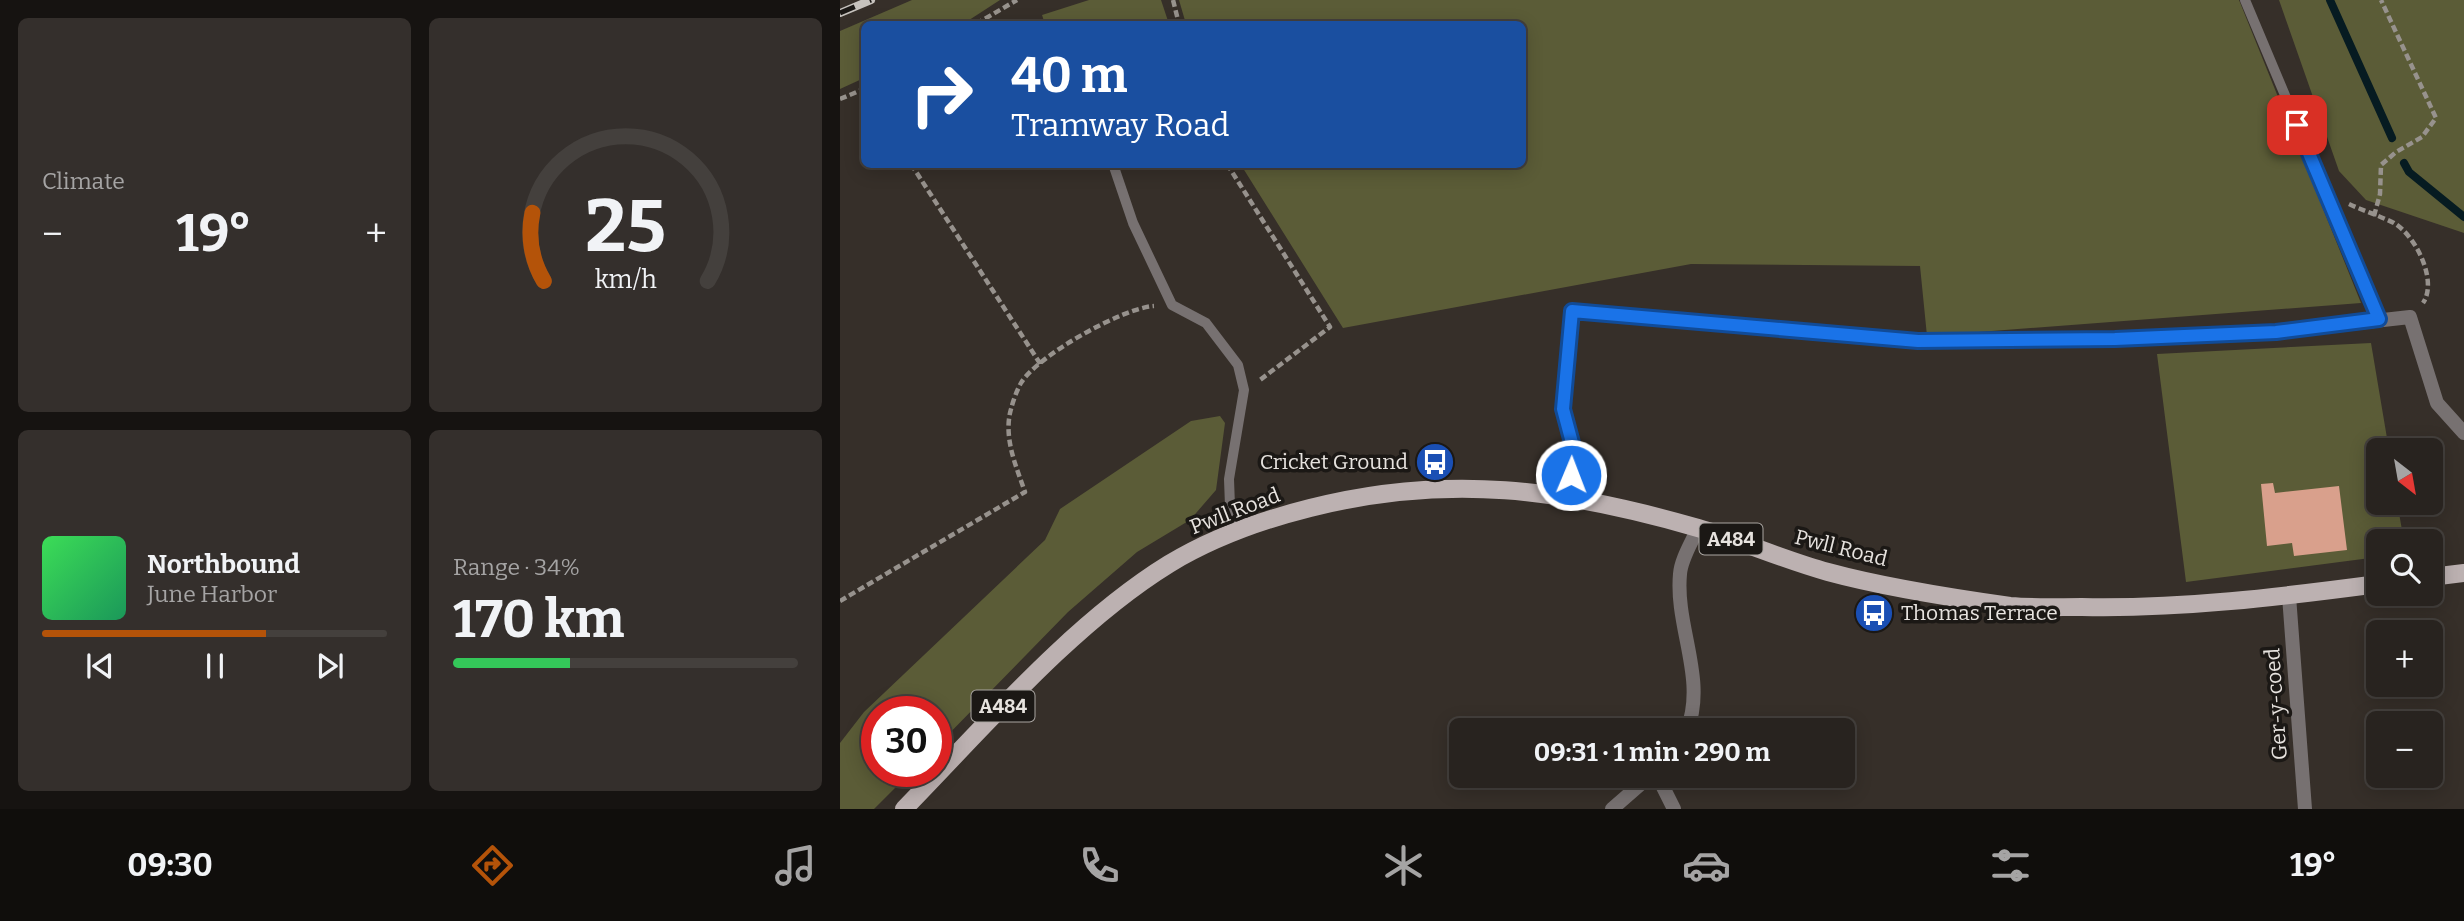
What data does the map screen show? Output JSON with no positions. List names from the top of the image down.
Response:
{
  "streets": {
    "main road": ["Pwll Road", "A484"],
    "street": ["Ger-y-coed"]
  },
  "crossings": [
    ["Pwll Road", "Ger-y-coed"]
  ],
  "places": {
    "bus stop": ["Cricket Ground", "Thomas Terrace"]
  },
  "north": "bottom right",
  "page": {
    "tile": [
      "Climate",
      ["Range · 34%", "170 km"]
    ],
    "turn": ["40 m", "Tramway Road"],
    "heat": ["−", "19°", "+"],
    "map_buttons": ["+", "−"],
    "song": ["Northbound", "June Harbor"],
    "limit": "30",
    "trip": "09:31 · 1 min · 290 m",
    "tabs": ["09:30", "19°"],
    "gauge": ["25", "km/h"]
  }
}
